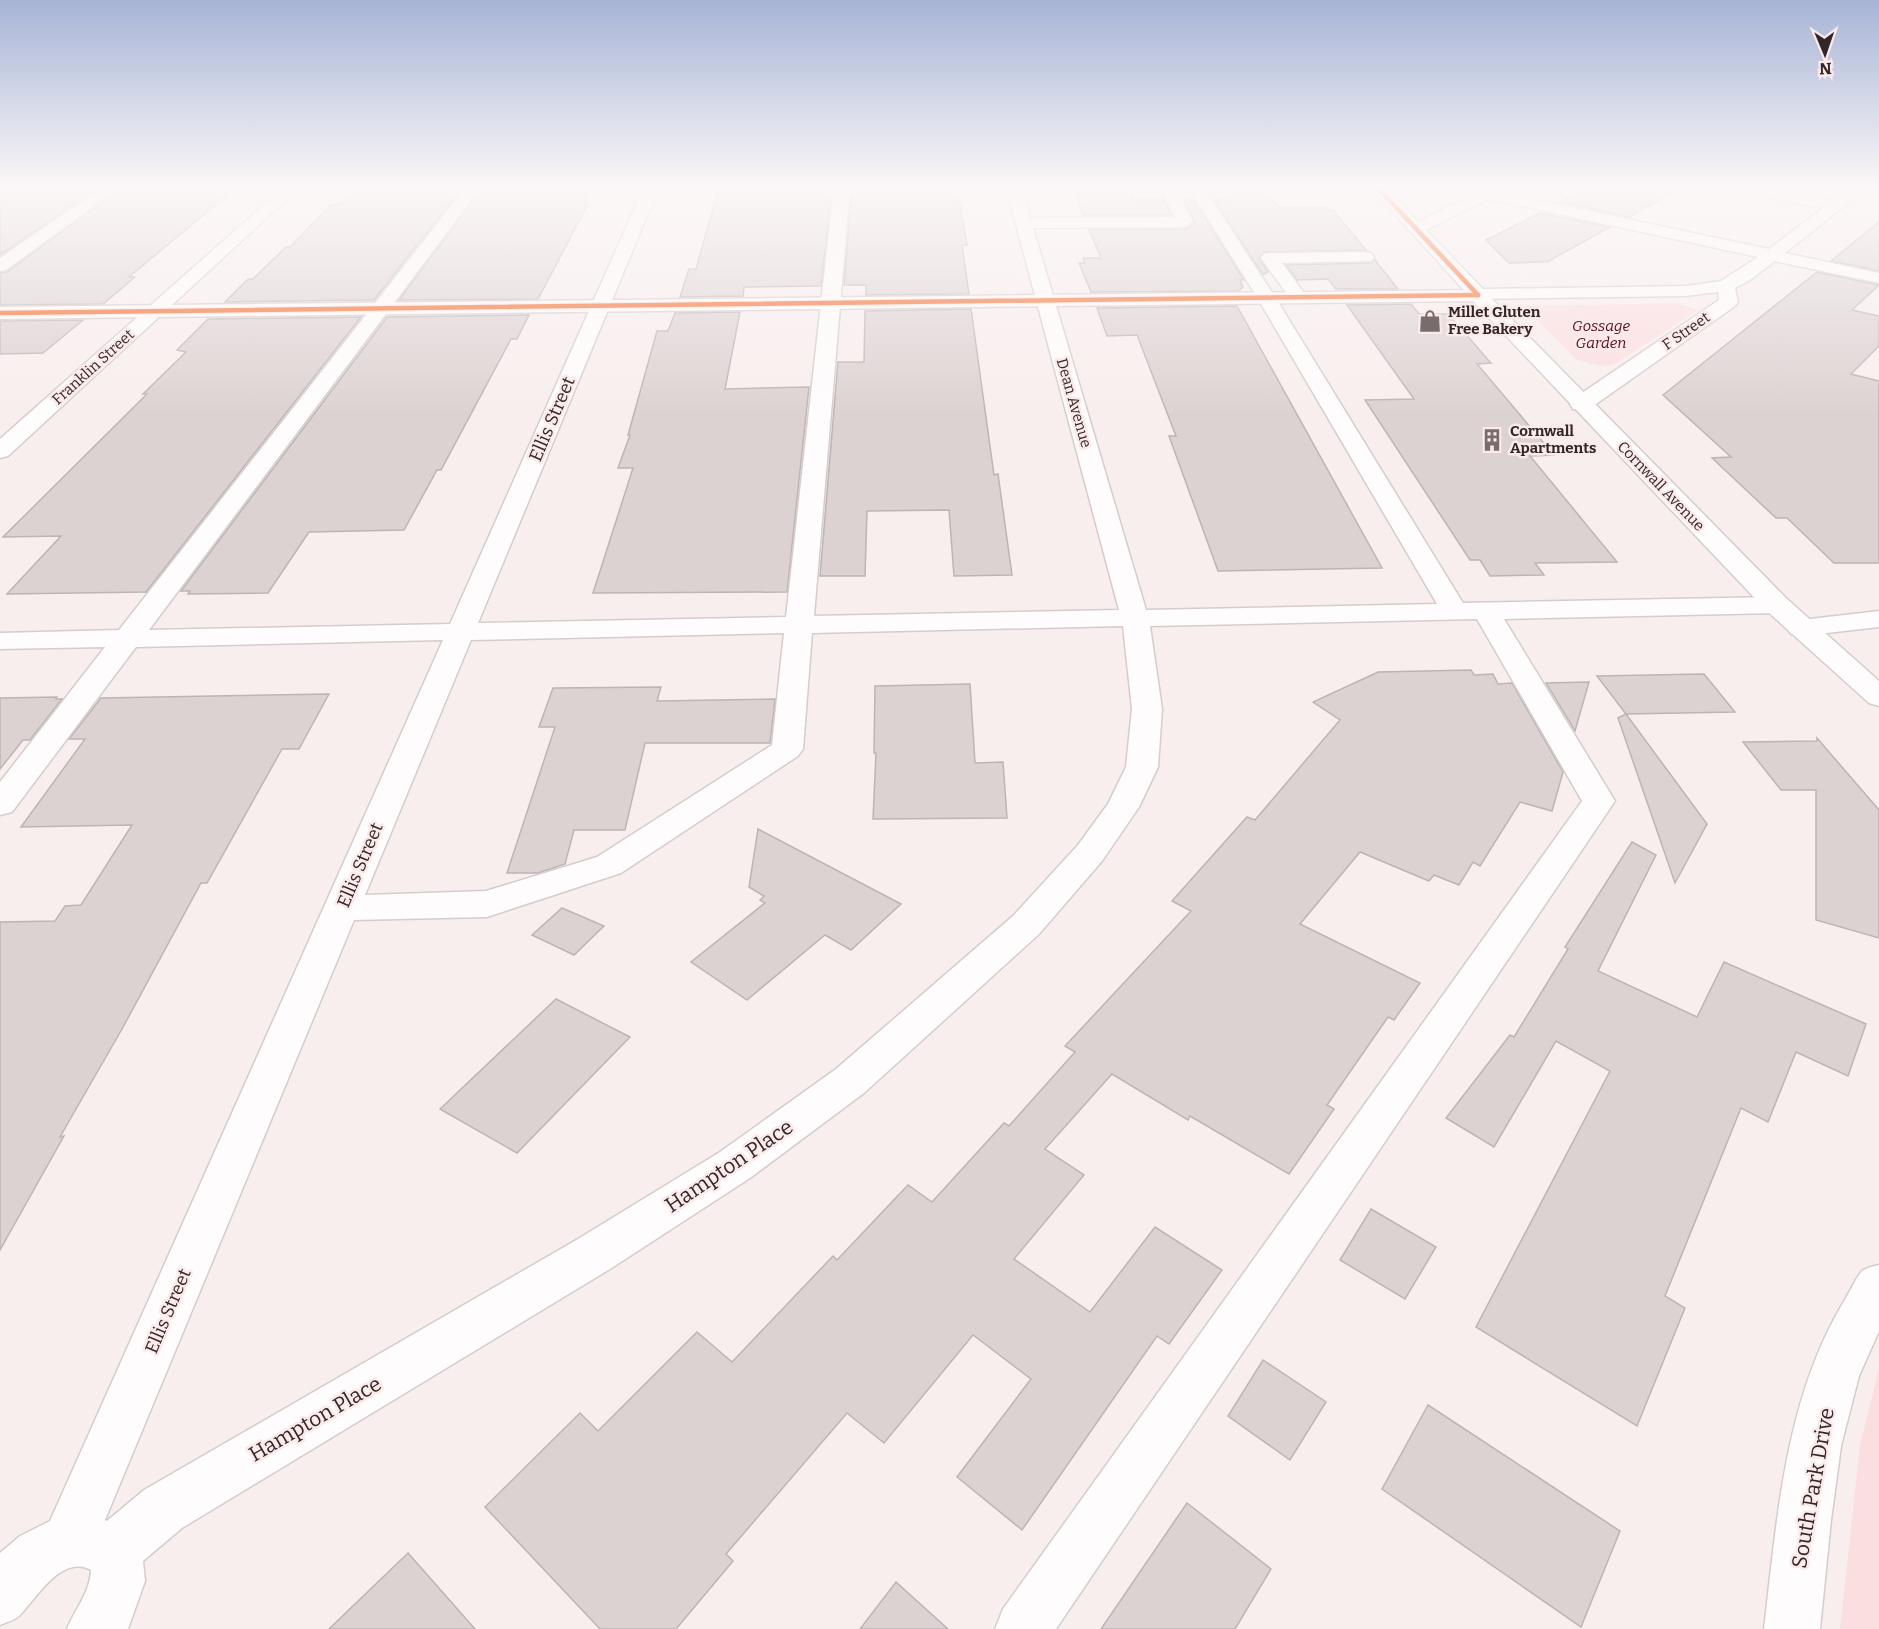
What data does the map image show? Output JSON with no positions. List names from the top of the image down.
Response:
{
  "streets": {
    "street": [
      "F Street",
      "Franklin Street",
      "Dean Avenue",
      "Ellis Street",
      "Cornwall Avenue",
      "Hampton Place",
      "South Park Drive"
    ]
  },
  "crossings": [
    ["F Street", "Cornwall Avenue"],
    ["Dean Avenue", "Hampton Place"],
    ["Ellis Street", "Hampton Place"]
  ],
  "parks": ["Gossage Garden"],
  "places": {
    "shop": ["Millet Gluten Free Bakery"],
    "building": ["Cornwall Apartments"]
  },
  "north": "bottom"
}
